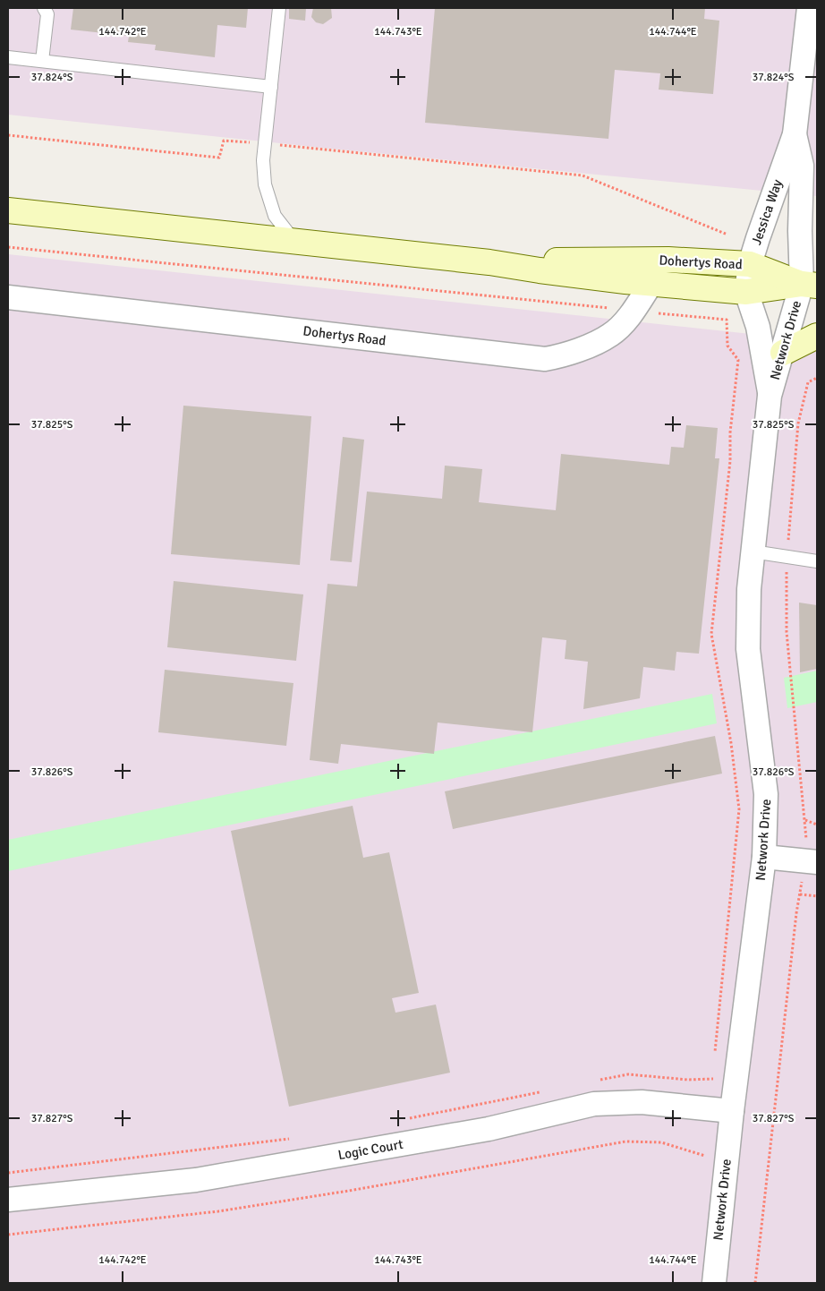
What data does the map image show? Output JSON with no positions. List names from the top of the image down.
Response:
{
  "streets": {
    "main road": ["Dohertys Road"],
    "street": ["Jessica Way", "Network Drive", "Logic Court"]
  },
  "crossings": [
    ["Jessica Way", "Dohertys Road"],
    ["Jessica Way", "Network Drive"],
    ["Dohertys Road", "Network Drive"],
    ["Network Drive", "Logic Court"]
  ],
  "coordinates": [
    "144.742°E",
    "144.743°E",
    "144.744°E",
    "37.824°S",
    "37.825°S",
    "37.826°S",
    "37.827°S"
  ]
}
